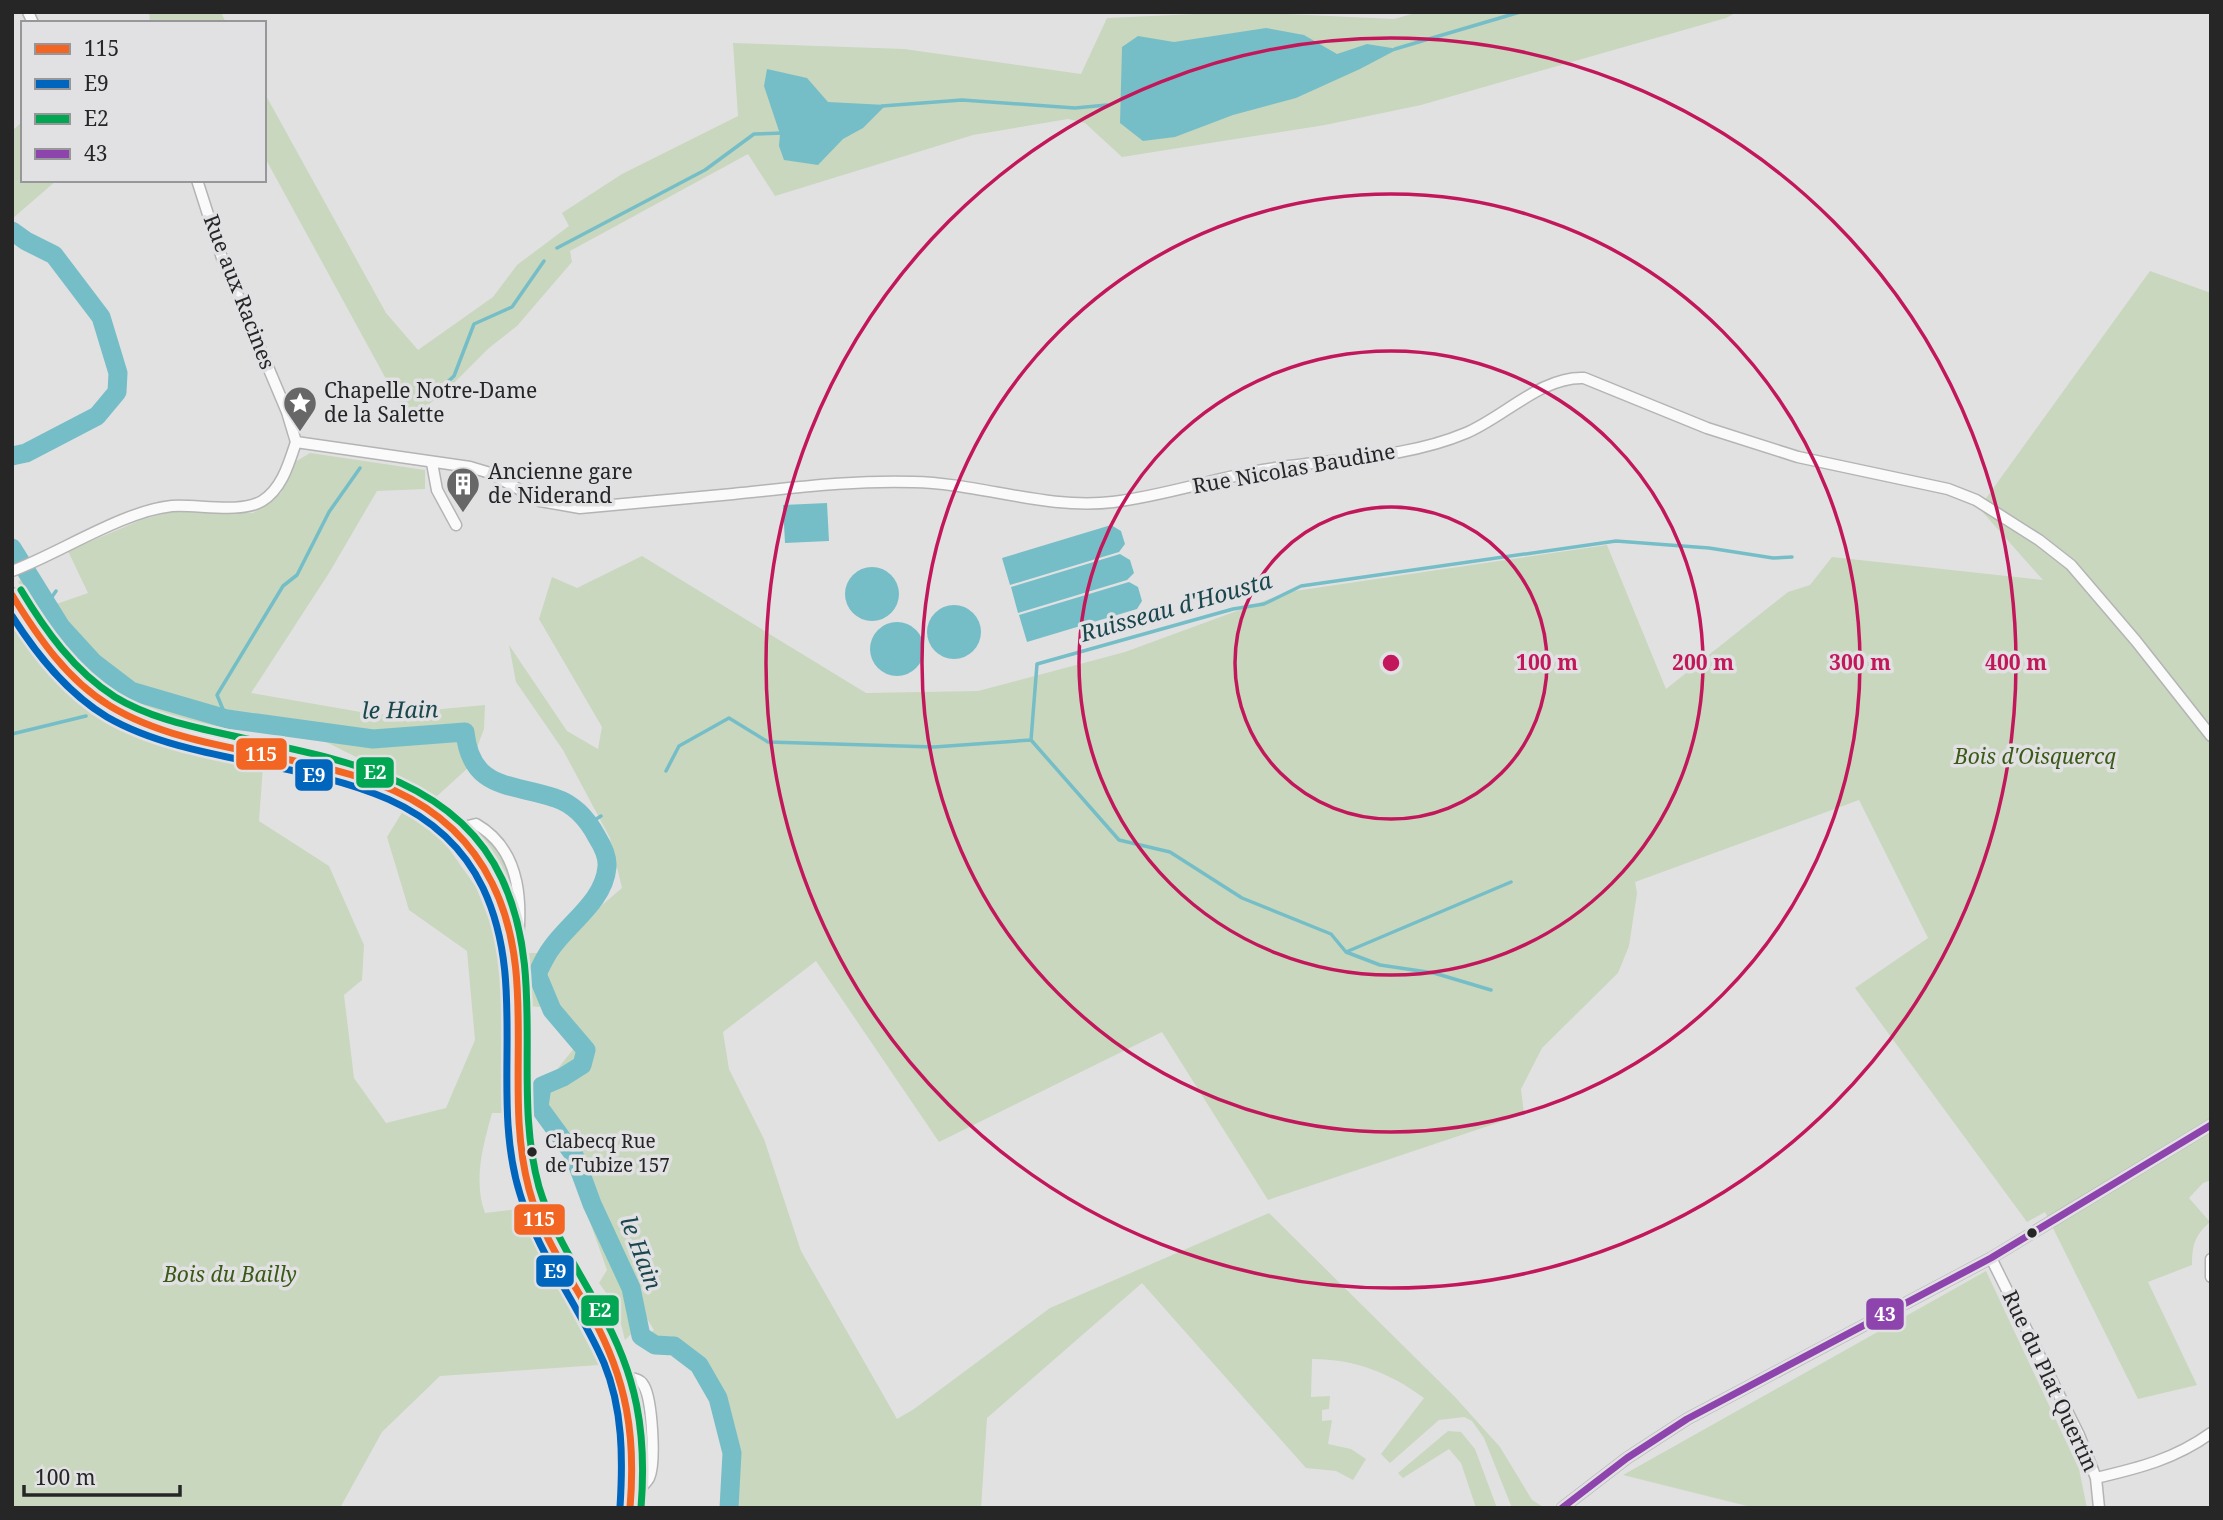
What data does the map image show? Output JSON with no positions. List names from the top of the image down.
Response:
{
  "streets": {
    "street": ["Rue aux Racines", "Rue Nicolas Baudine", "Rue du Plat Quertin"]
  },
  "crossings": [
    ["Rue aux Racines", "Rue Nicolas Baudine"]
  ],
  "water": ["Ruisseau d'Housta", "le Hain"],
  "parks": ["Bois d'Oisquercq", "Bois du Bailly"],
  "places": {
    "place": ["Chapelle Notre-Dame de la Salette"],
    "building": ["Ancienne gare de Niderand"],
    "other": ["Clabecq Rue de Tubize 157"]
  },
  "lines": [
    "transit line E2",
    "transit line 115",
    "transit line E9",
    "transit line 43"
  ],
  "legend": [
    "115",
    "E9",
    "E2",
    "43"
  ],
  "scale_bar": "100 m",
  "rings": [
    "100 m",
    "200 m",
    "300 m",
    "400 m"
  ]
}
